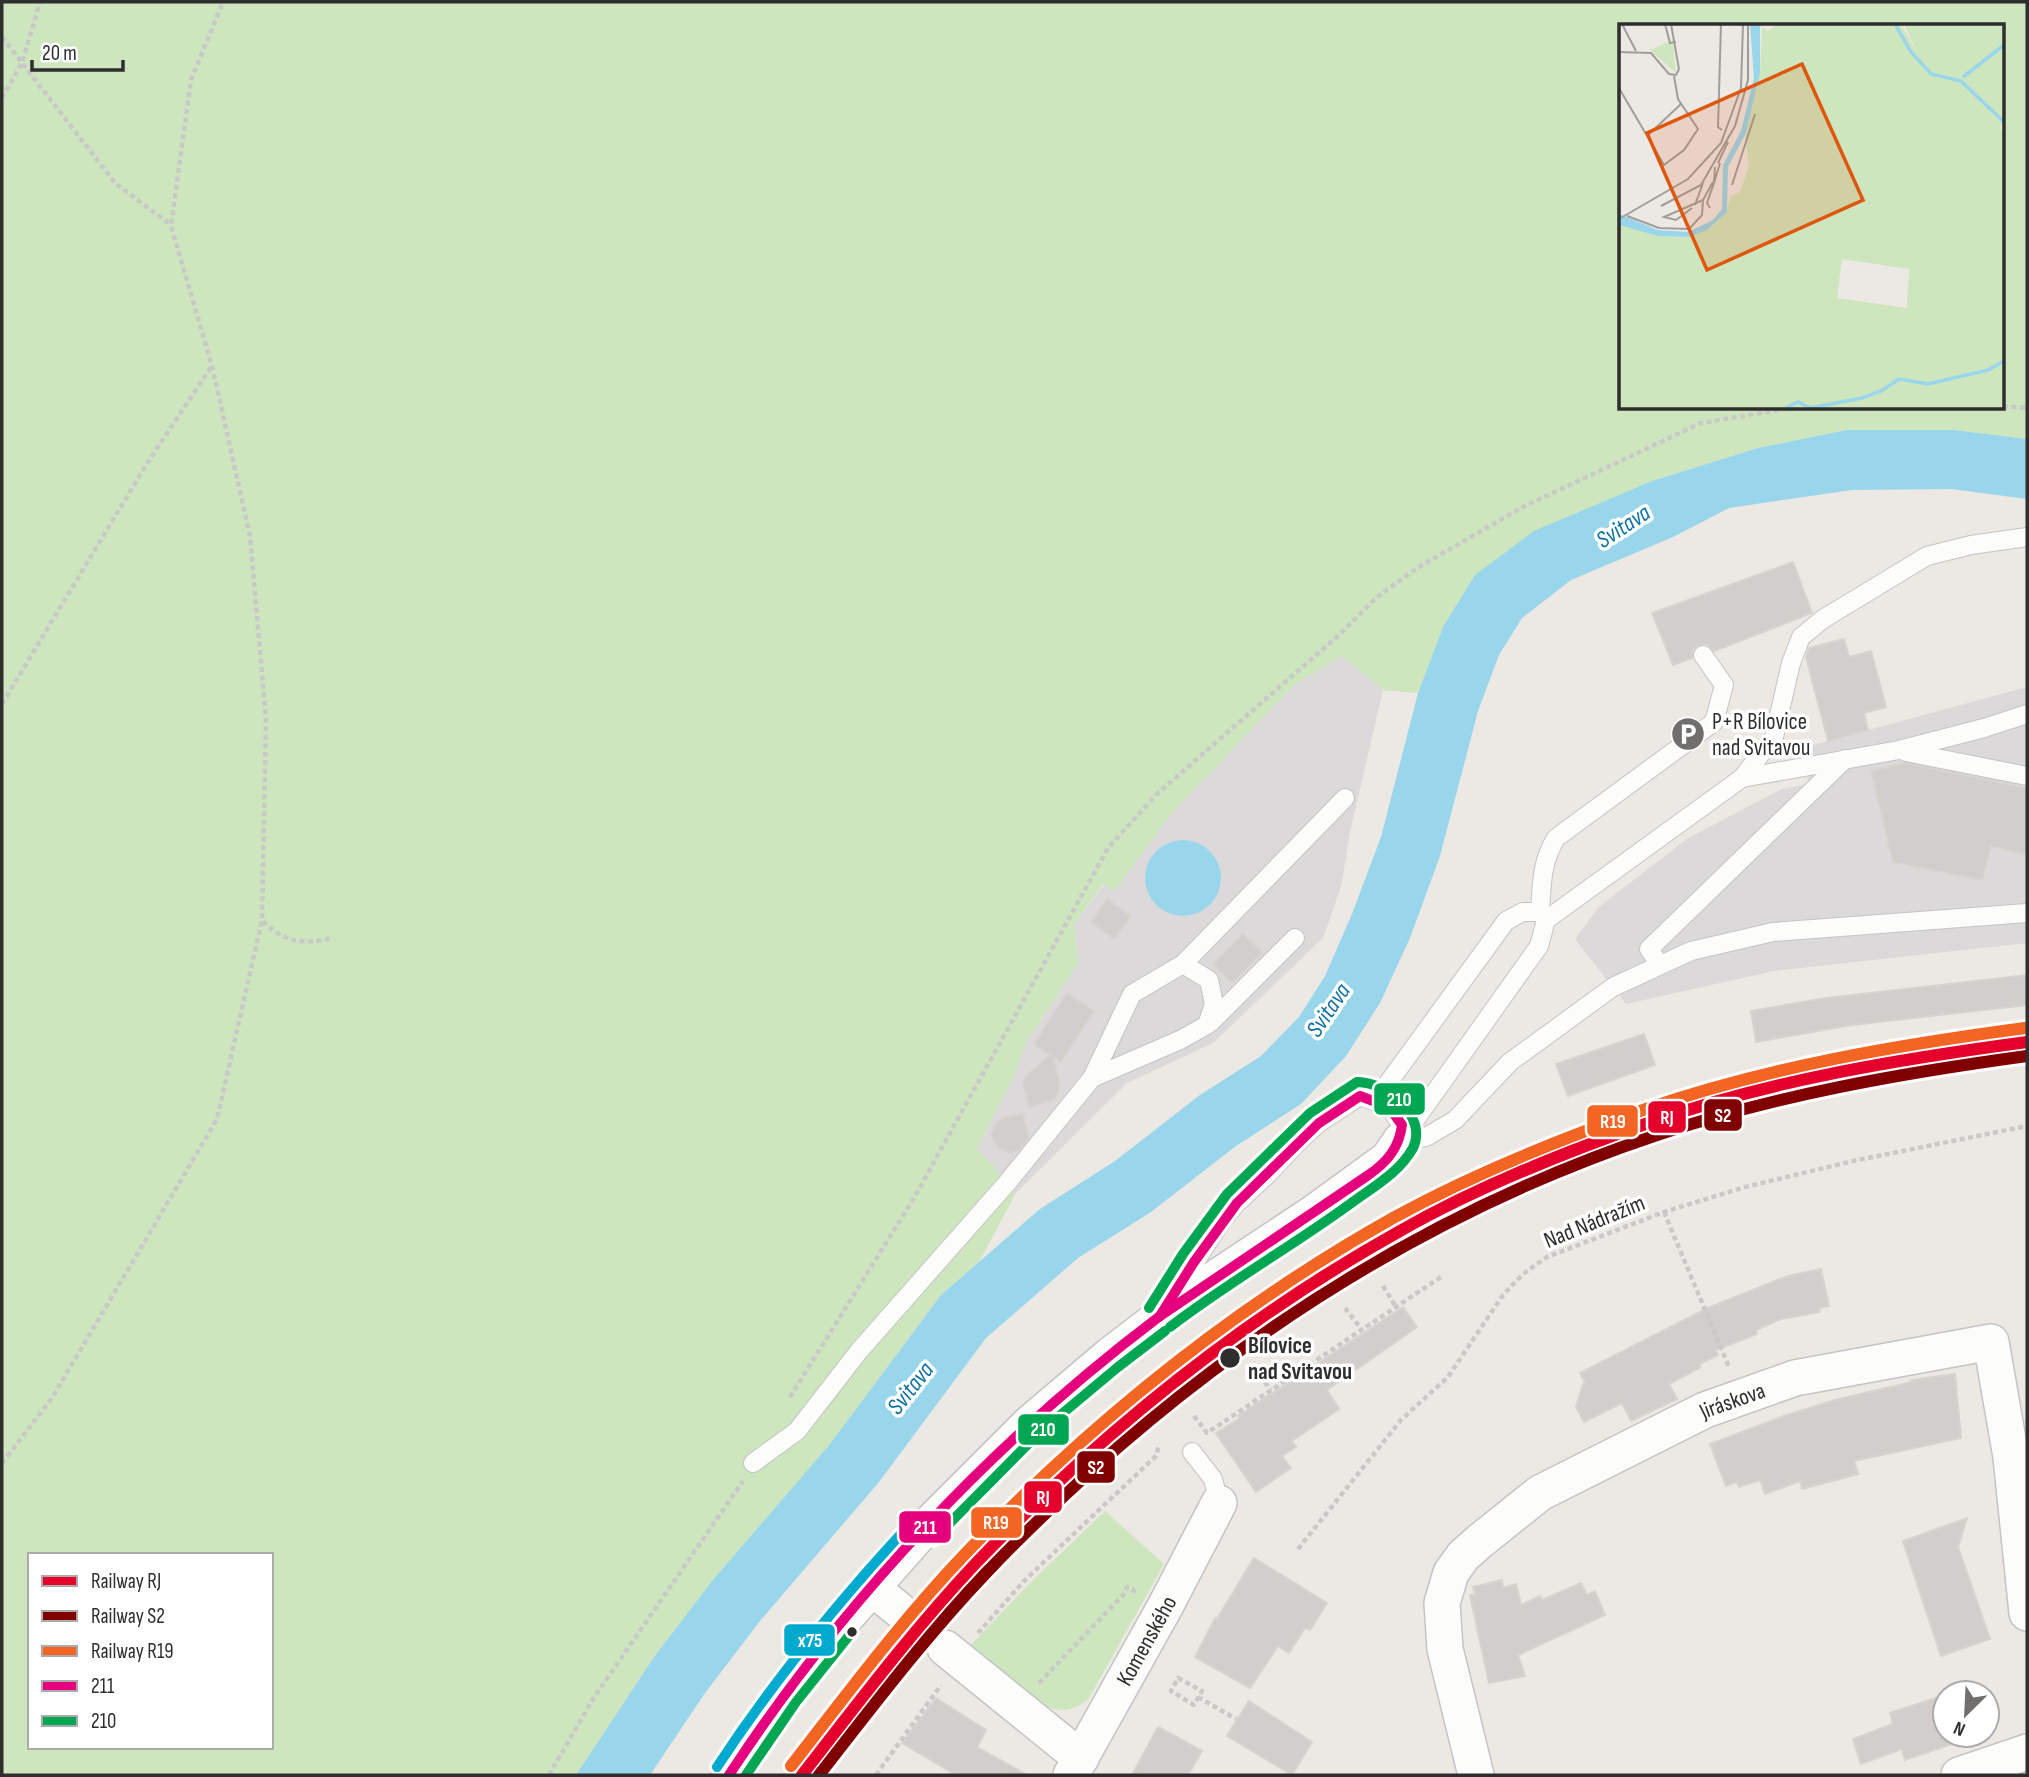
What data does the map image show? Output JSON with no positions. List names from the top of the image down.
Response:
{
  "streets": {
    "street": ["Jiráskova", "Komenského"],
    "path": ["Nad Nádražím"]
  },
  "water": ["Svitava"],
  "places": {
    "parking": ["P+R Bílovice nad Svitavou"],
    "other": ["Bílovice nad Svitavou"]
  },
  "lines": [
    "rail line R19",
    "rail line RJ",
    "rail line S2",
    "transit line 210",
    "transit line 211",
    "transit line x75"
  ],
  "legend": [
    "Railway RJ",
    "Railway S2",
    "Railway R19",
    "211",
    "210"
  ],
  "scale_bar": "20 m",
  "north": "bottom left"
}
